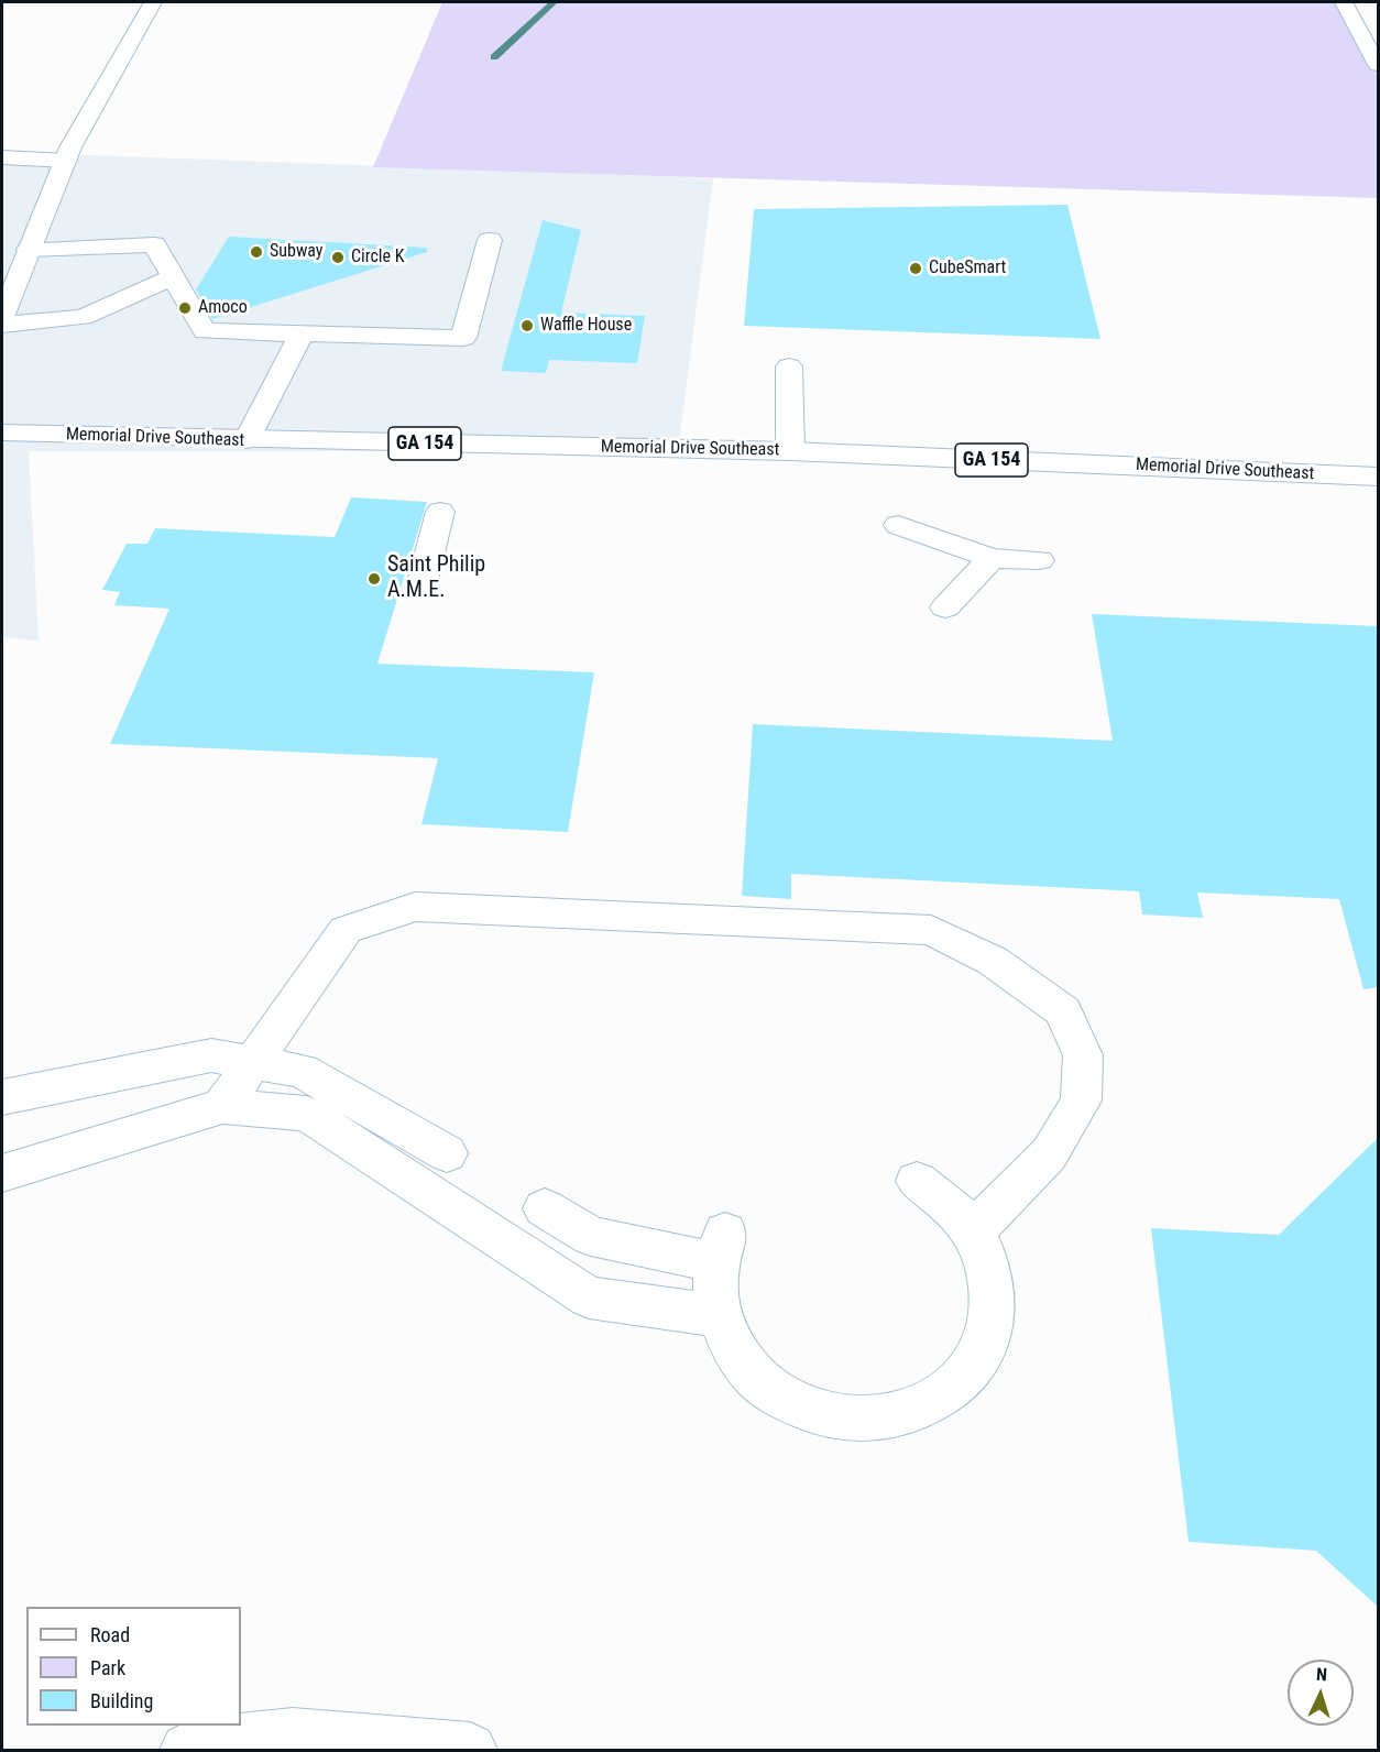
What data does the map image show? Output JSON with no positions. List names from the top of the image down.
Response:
{
  "streets": {
    "main road": ["Memorial Drive Southeast", "GA 154"]
  },
  "places": [
    "Subway",
    "Circle K",
    "CubeSmart",
    "Amoco",
    "Waffle House",
    "Saint Philip A.M.E."
  ],
  "legend": ["Road", "Park", "Building"],
  "north": "top"
}
